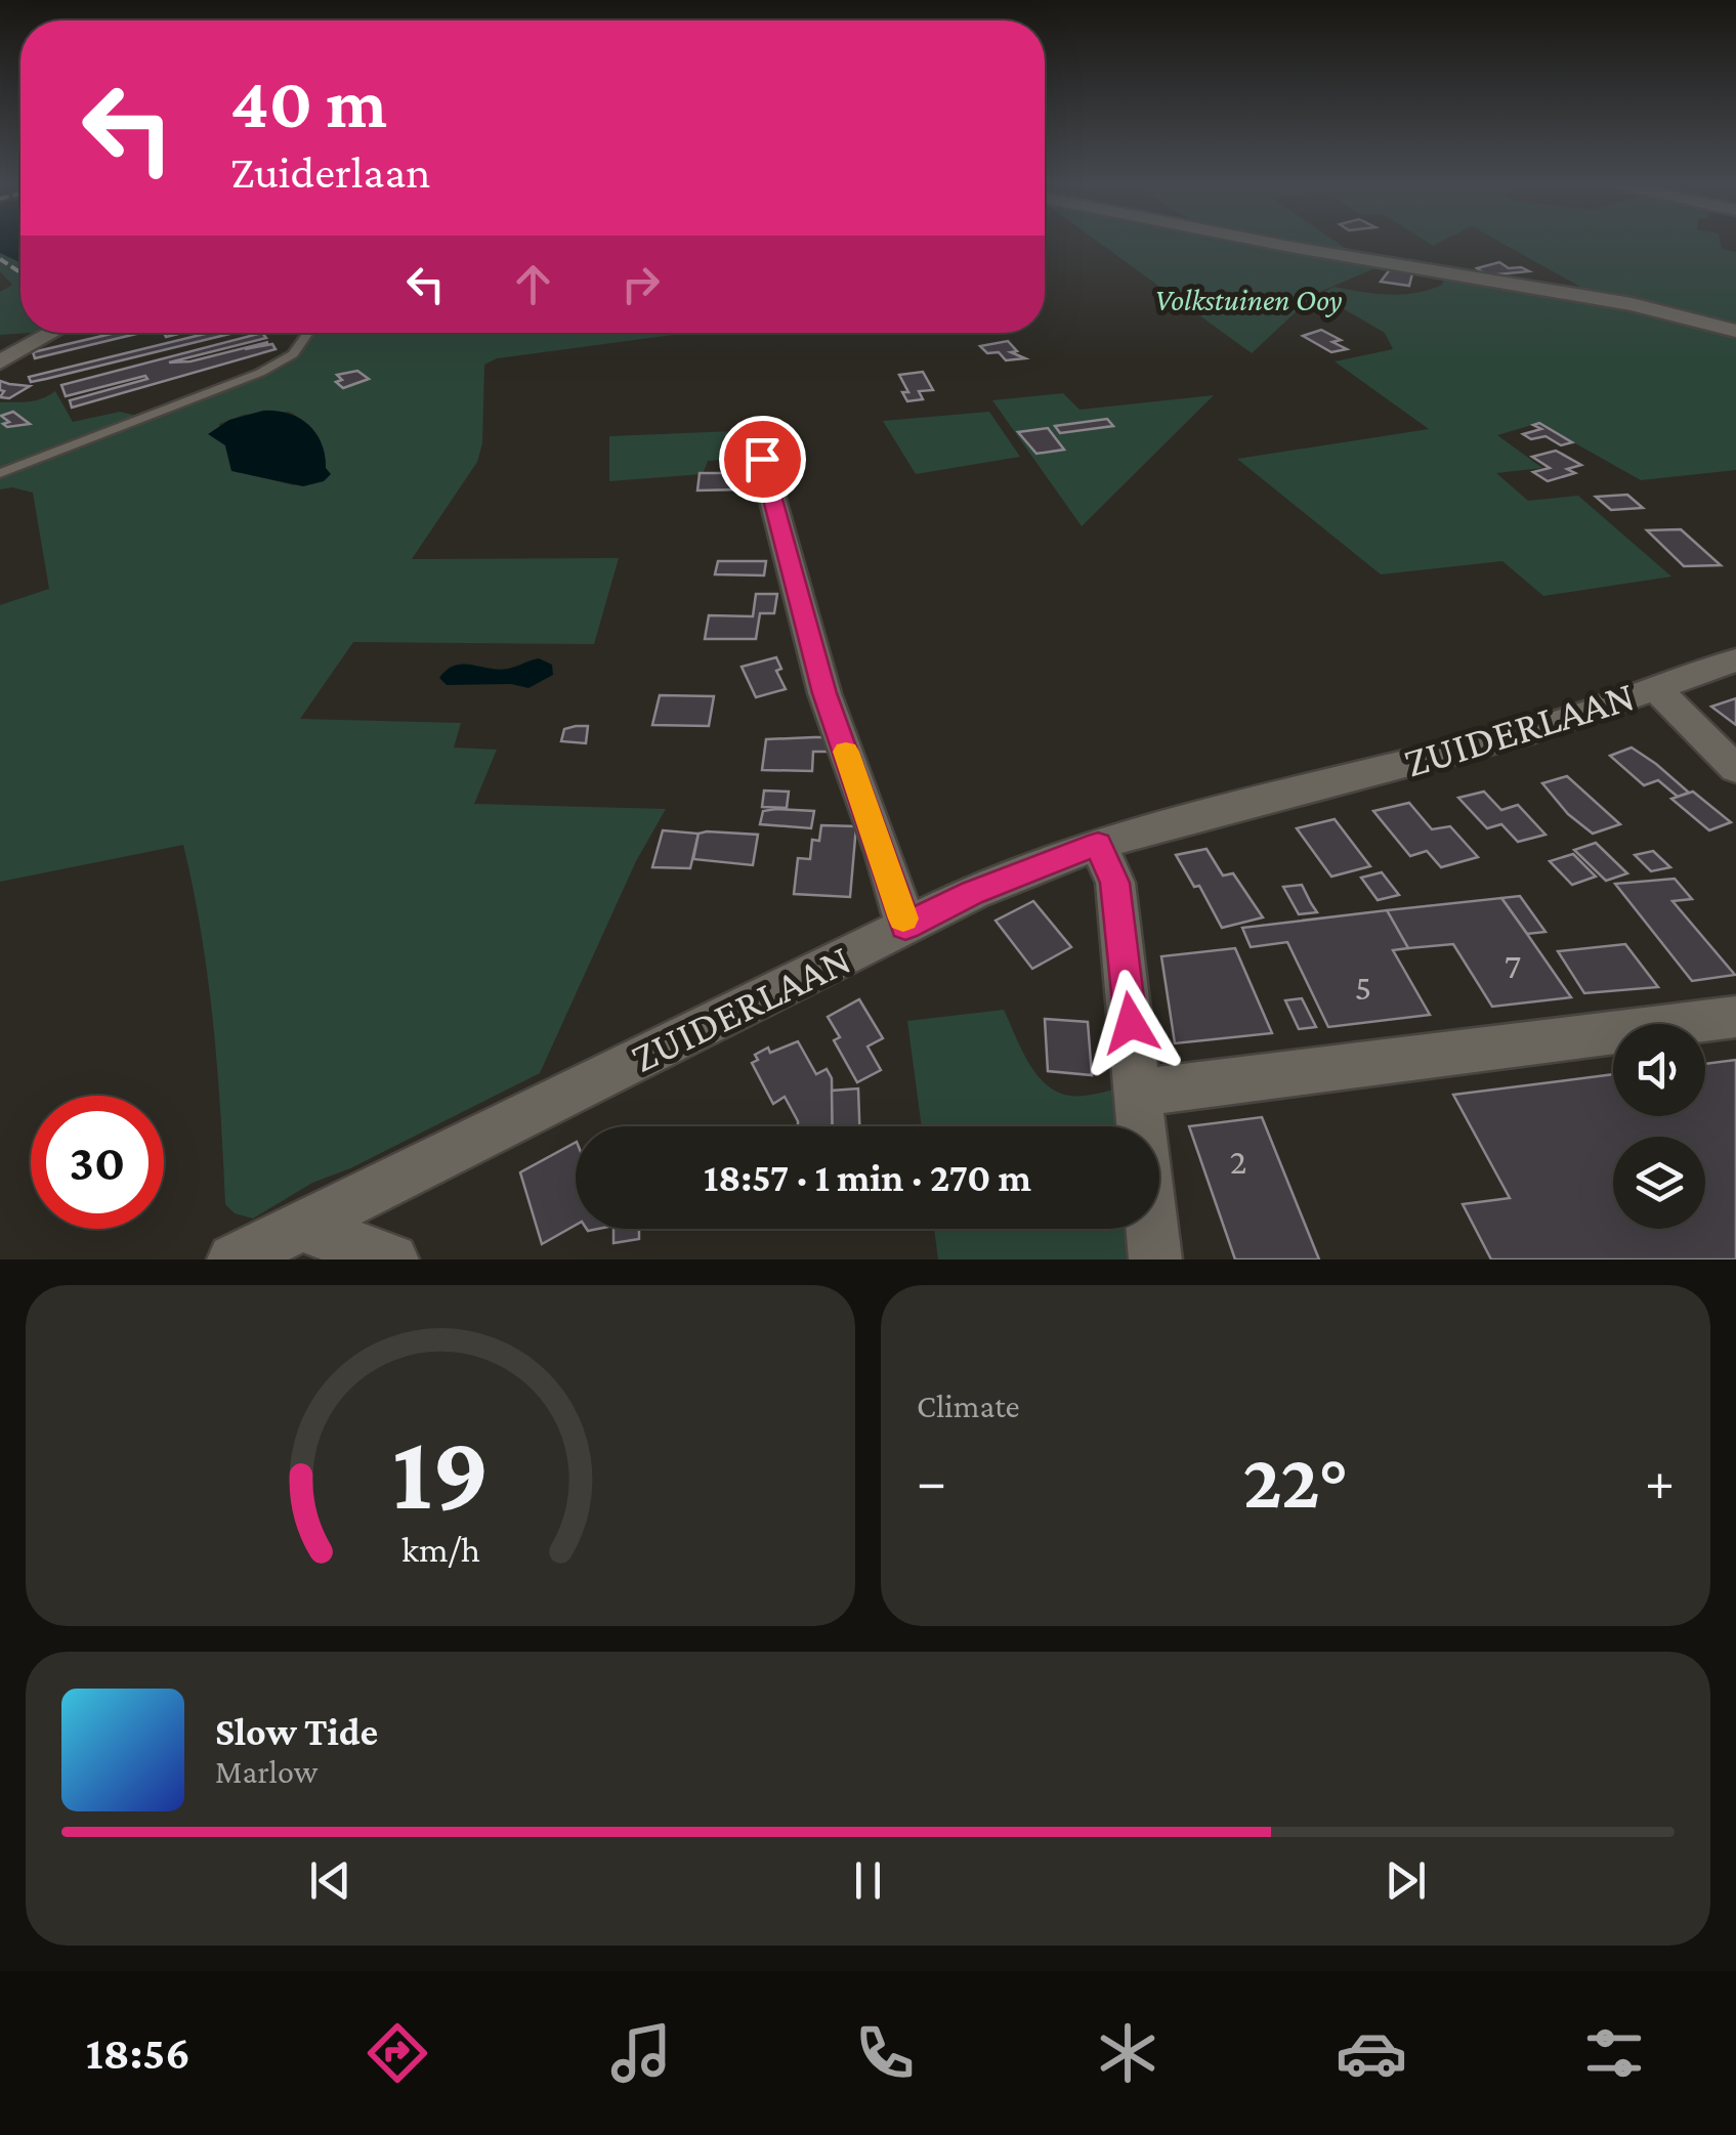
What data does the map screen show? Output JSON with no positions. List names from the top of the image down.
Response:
{
  "streets": {
    "street": ["ZUIDERLAAN"]
  },
  "parks": ["Volkstuinen Ooy"],
  "house_numbers": ["7", "5", "2"],
  "page": {
    "turn": ["40 m", "Zuiderlaan"],
    "limit": "30",
    "trip": "18:57 · 1 min · 270 m",
    "tile": "Climate",
    "heat": ["−", "22°", "+"],
    "song": ["Slow Tide", "Marlow"],
    "tabs": "18:56",
    "gauge": ["19", "km/h"]
  }
}
